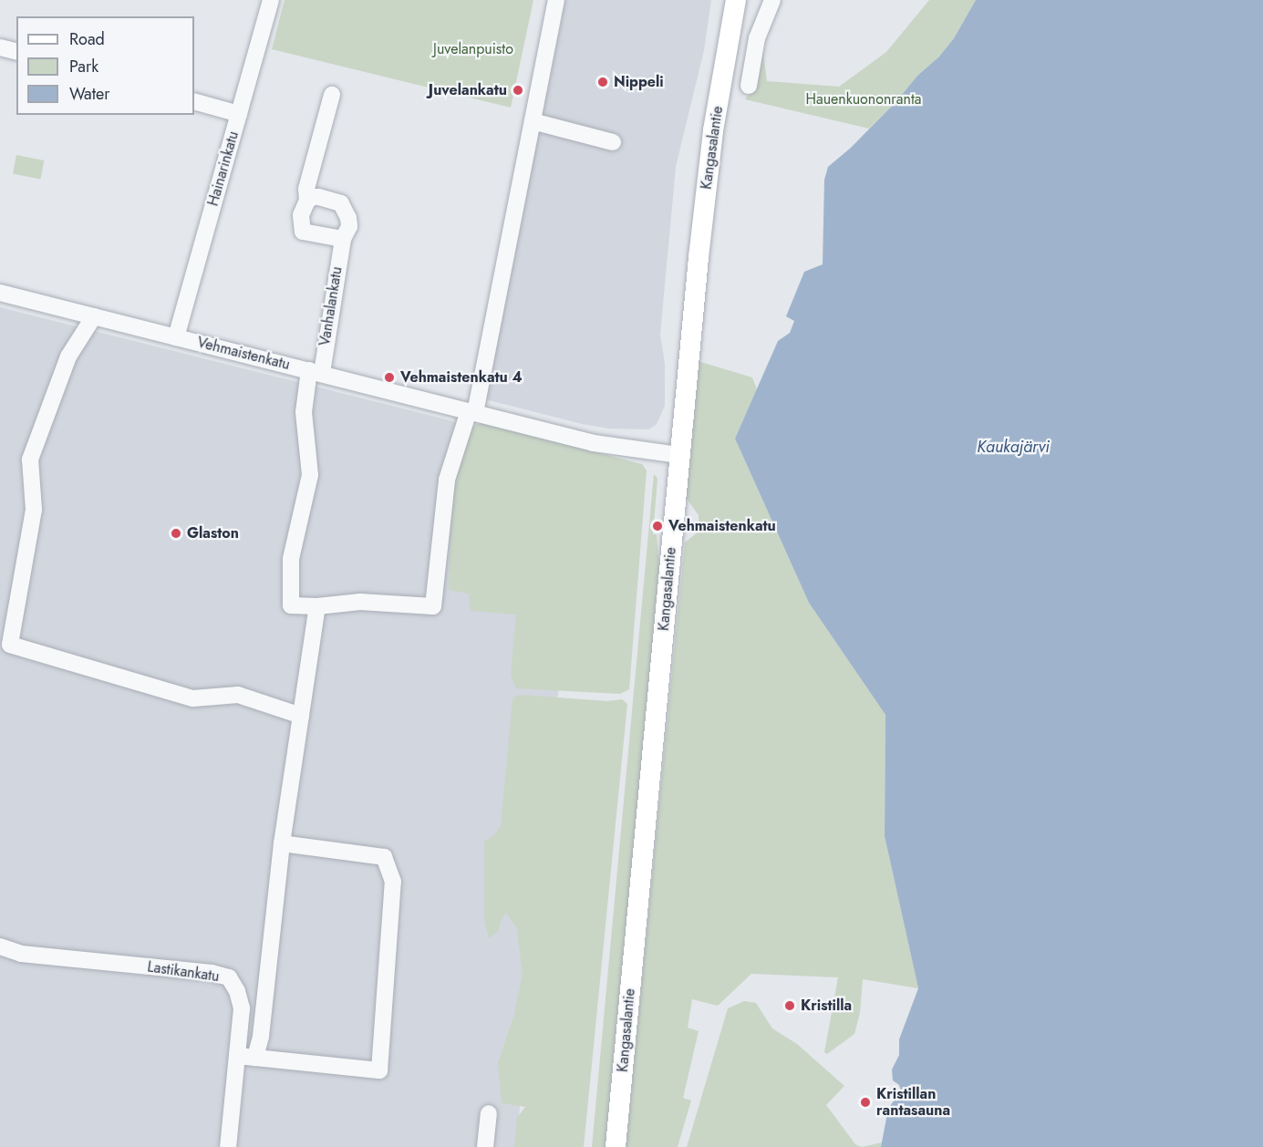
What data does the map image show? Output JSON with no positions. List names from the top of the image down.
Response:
{
  "streets": {
    "main road": ["Kangasalantie"],
    "street": [
      "Hainarinkatu",
      "Vanhalankatu",
      "Vehmaistenkatu",
      "Lastikankatu"
    ]
  },
  "crossings": [
    ["Kangasalantie", "Vehmaistenkatu"],
    ["Hainarinkatu", "Vehmaistenkatu"],
    ["Vanhalankatu", "Vehmaistenkatu"]
  ],
  "water": ["Kaukajärvi"],
  "parks": ["Juvelanpuisto", "Hauenkuononranta"],
  "places": [
    "Nippeli",
    "Juvelankatu",
    "Vehmaistenkatu 4",
    "Vehmaistenkatu",
    "Glaston",
    "Kristilla",
    "Kristillan rantasauna"
  ],
  "legend": ["Road", "Park", "Water"]
}
